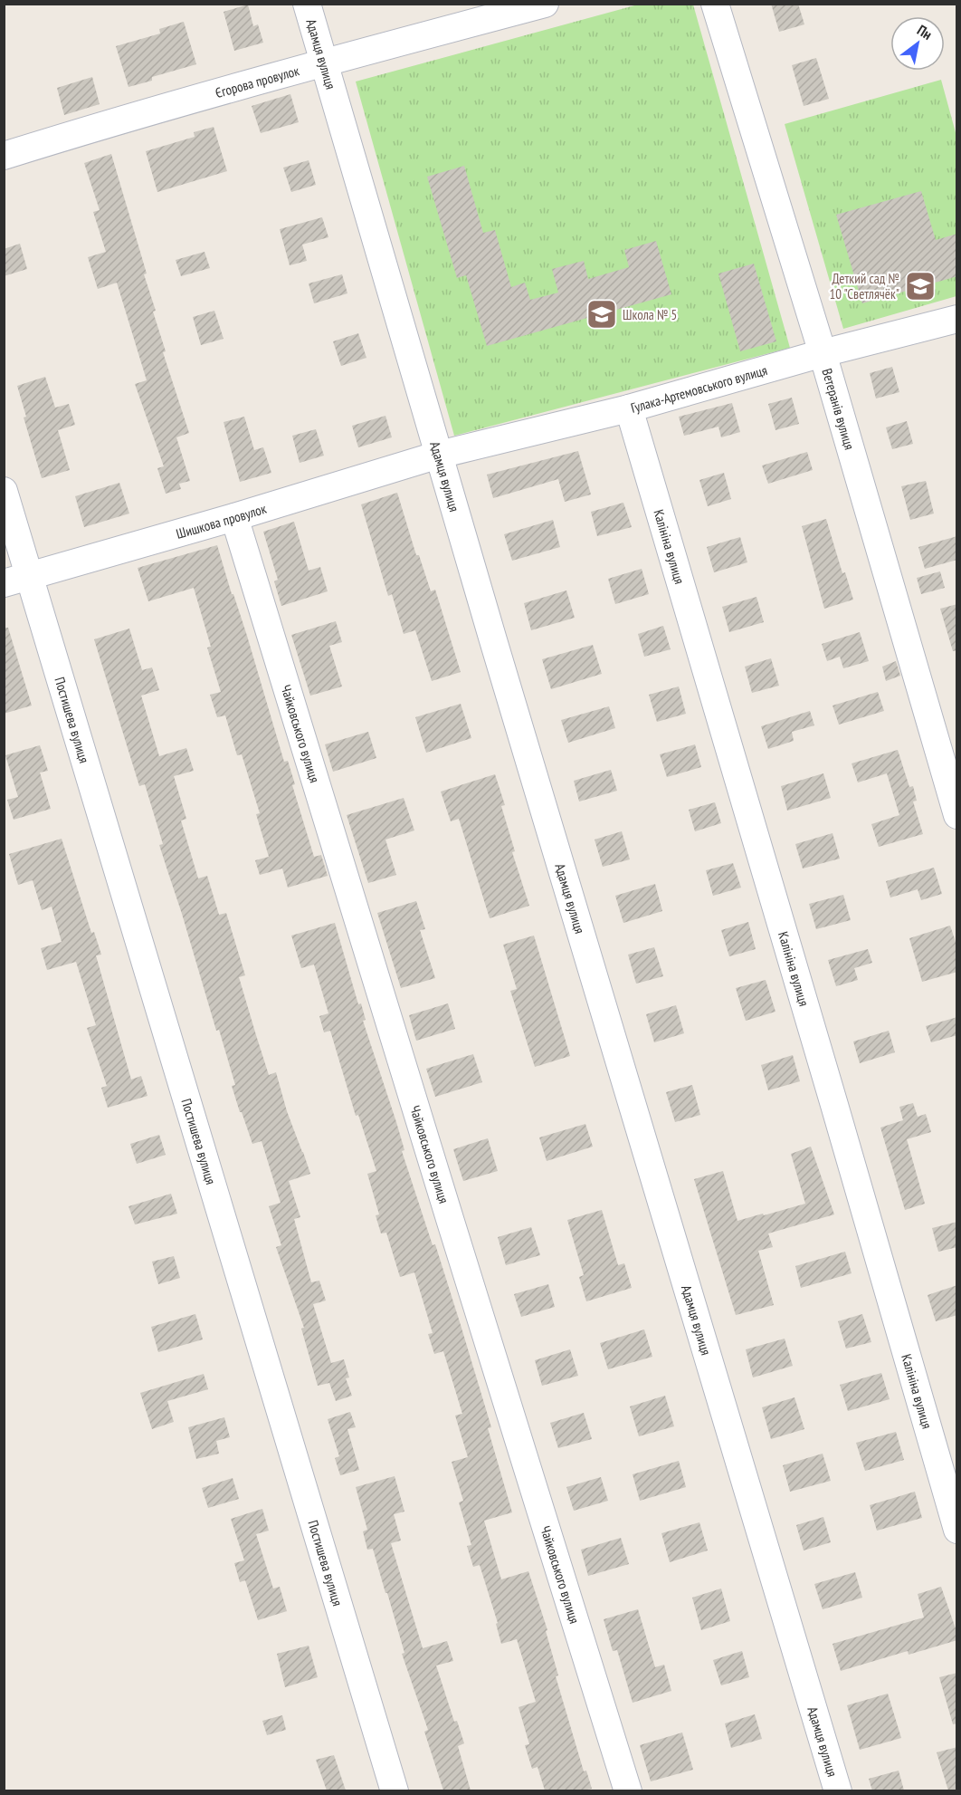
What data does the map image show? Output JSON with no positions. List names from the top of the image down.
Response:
{
  "streets": {
    "street": [
      "Адамця вулиця",
      "Єгорова провулок",
      "Гулака-Артемовського вулиця",
      "Ветеранів вулиця",
      "Шишкова провулок",
      "Калініна вулиця",
      "Постишева вулиця",
      "Чайковського вулиця"
    ]
  },
  "crossings": [
    ["Адамця вулиця", "Єгорова провулок"],
    ["Адамця вулиця", "Гулака-Артемовського вулиця"],
    ["Адамця вулиця", "Шишкова провулок"],
    ["Гулака-Артемовського вулиця", "Ветеранів вулиця"],
    ["Гулака-Артемовського вулиця", "Шишкова провулок"],
    ["Гулака-Артемовського вулиця", "Калініна вулиця"],
    ["Шишкова провулок", "Постишева вулиця"],
    ["Шишкова провулок", "Чайковського вулиця"]
  ],
  "places": {
    "school or university": ["Деткий сад № 10 \"Светлячёк\"", "Школа № 5"]
  },
  "north": "top right"
}
